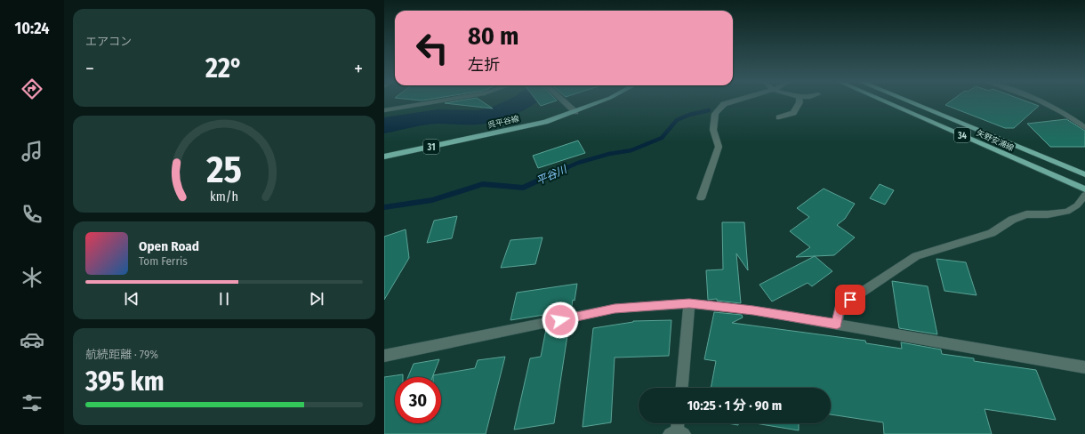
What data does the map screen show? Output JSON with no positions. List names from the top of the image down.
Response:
{
  "streets": {
    "main road": [
      "呉平谷線",
      "34",
      "矢野安浦線",
      "31"
    ]
  },
  "water": ["平谷川"],
  "page": {
    "tabs": "10:24",
    "tile": [
      "エアコン",
      ["航続距離 · 79%", "395 km"]
    ],
    "turn": ["80 m", "左折"],
    "heat": ["−", "22°", "+"],
    "song": ["Open Road", "Tom Ferris"],
    "limit": "30",
    "trip": "10:25 · 1 分 · 90 m",
    "gauge": ["25", "km/h"]
  }
}
